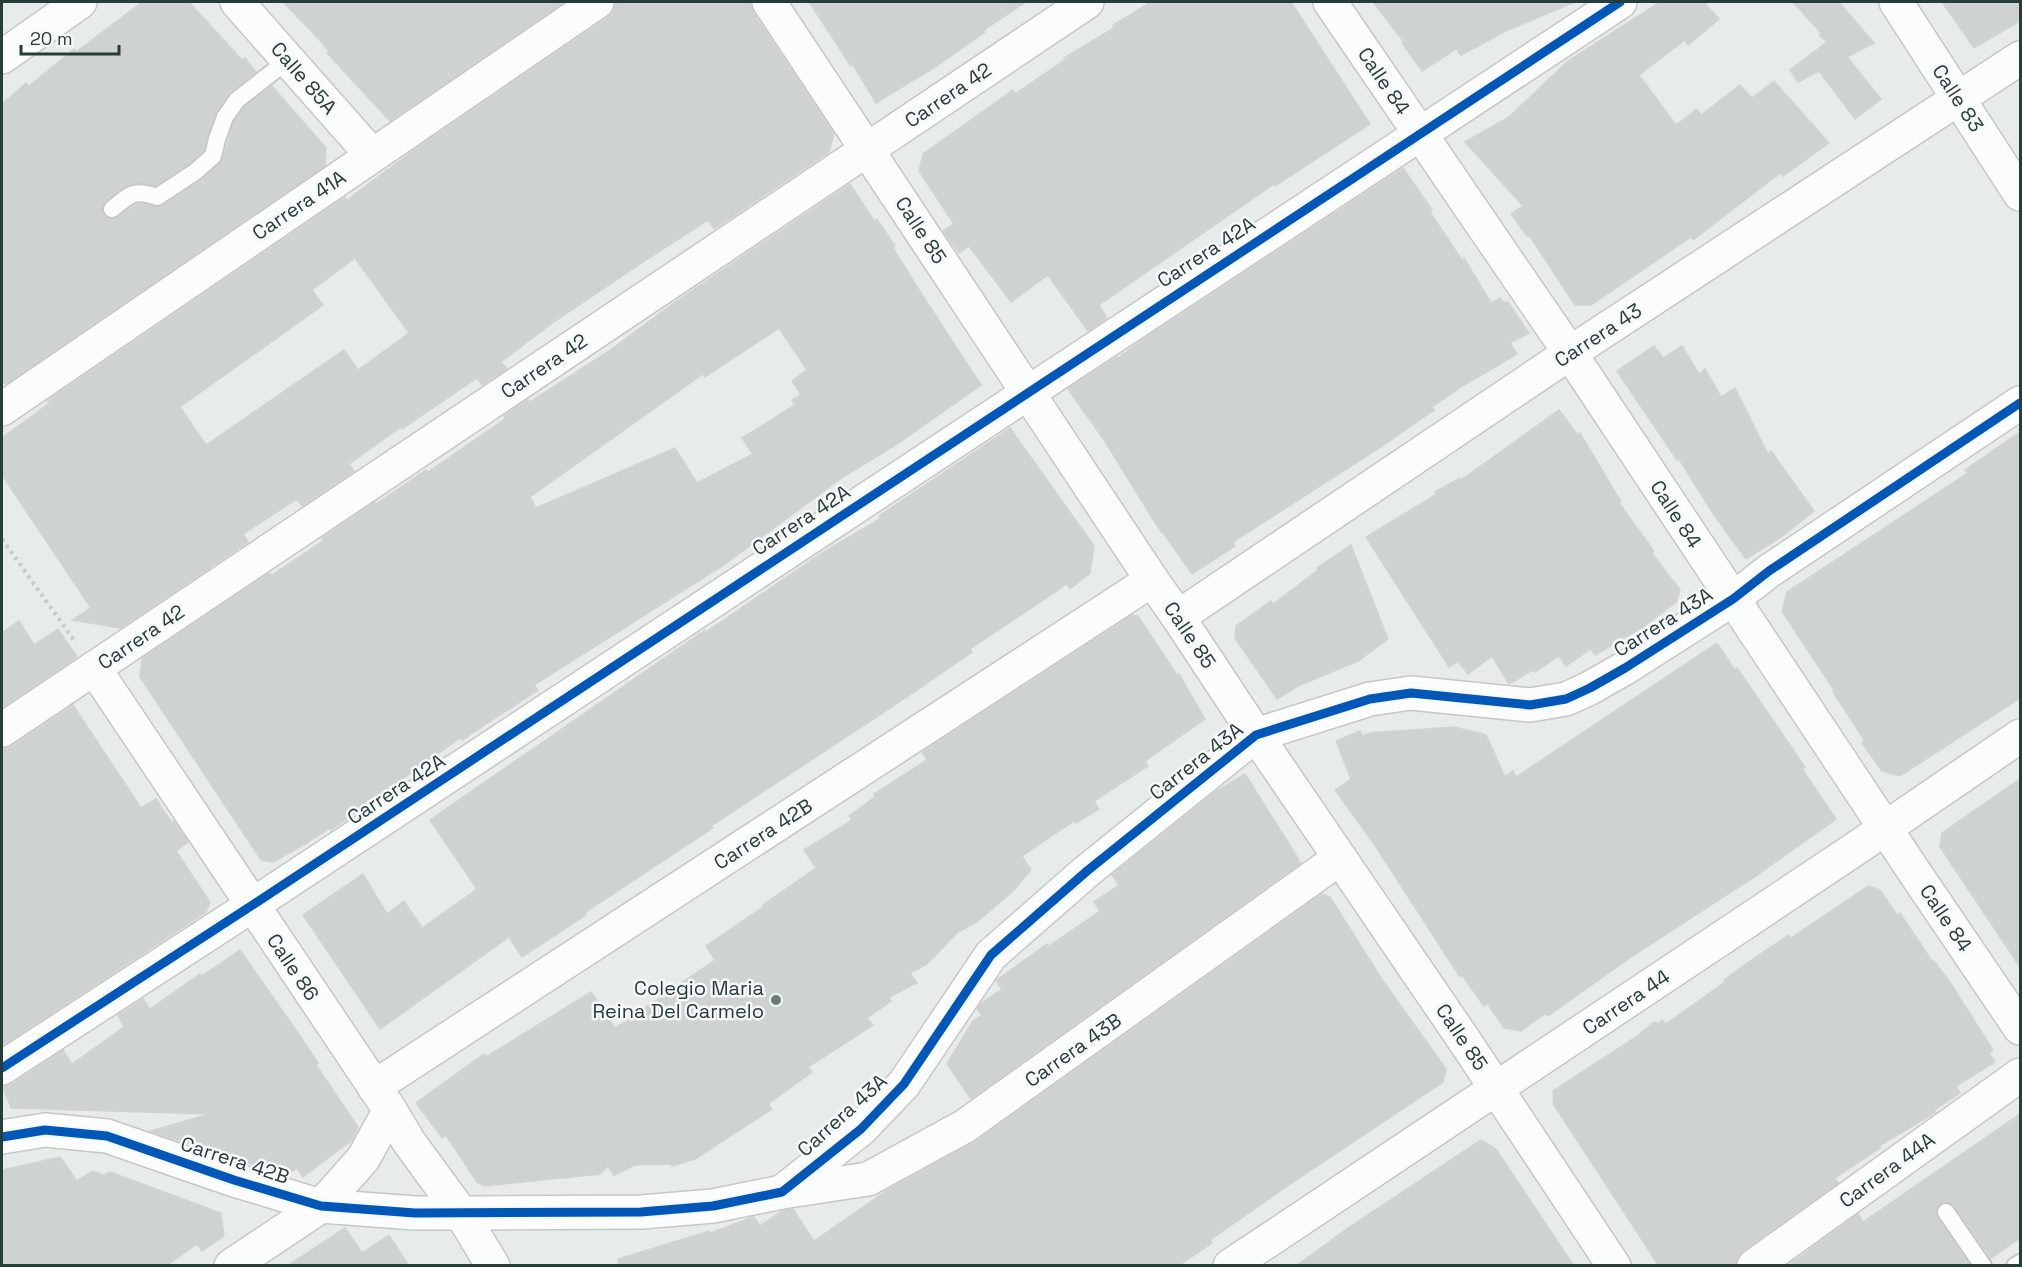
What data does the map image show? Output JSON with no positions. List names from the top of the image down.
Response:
{
  "streets": {
    "street": [
      "Calle 85A",
      "Calle 84",
      "Carrera 42",
      "Calle 83",
      "Carrera 41A",
      "Calle 85",
      "Carrera 42A",
      "Carrera 43",
      "Carrera 43A",
      "Carrera 42B",
      "Calle 86",
      "Carrera 44",
      "Carrera 43B",
      "Carrera 44A"
    ]
  },
  "crossings": [
    ["Calle 85A", "Carrera 41A"],
    ["Calle 84", "Carrera 42A"],
    ["Calle 84", "Carrera 43"],
    ["Calle 84", "Carrera 43A"],
    ["Calle 84", "Carrera 44"],
    ["Carrera 42", "Calle 85"],
    ["Carrera 42", "Calle 86"],
    ["Calle 83", "Carrera 43"],
    ["Calle 85", "Carrera 42A"],
    ["Calle 85", "Carrera 43"],
    ["Calle 85", "Carrera 43A"],
    ["Calle 85", "Carrera 42B"],
    ["Calle 85", "Carrera 44"],
    ["Calle 85", "Carrera 43B"],
    ["Carrera 42A", "Calle 86"],
    ["Carrera 43A", "Carrera 42B"],
    ["Carrera 43A", "Calle 86"],
    ["Carrera 43A", "Carrera 43B"],
    ["Carrera 42B", "Calle 86"]
  ],
  "places": ["Colegio Maria Reina Del Carmelo"],
  "scale_bar": "20 m"
}
